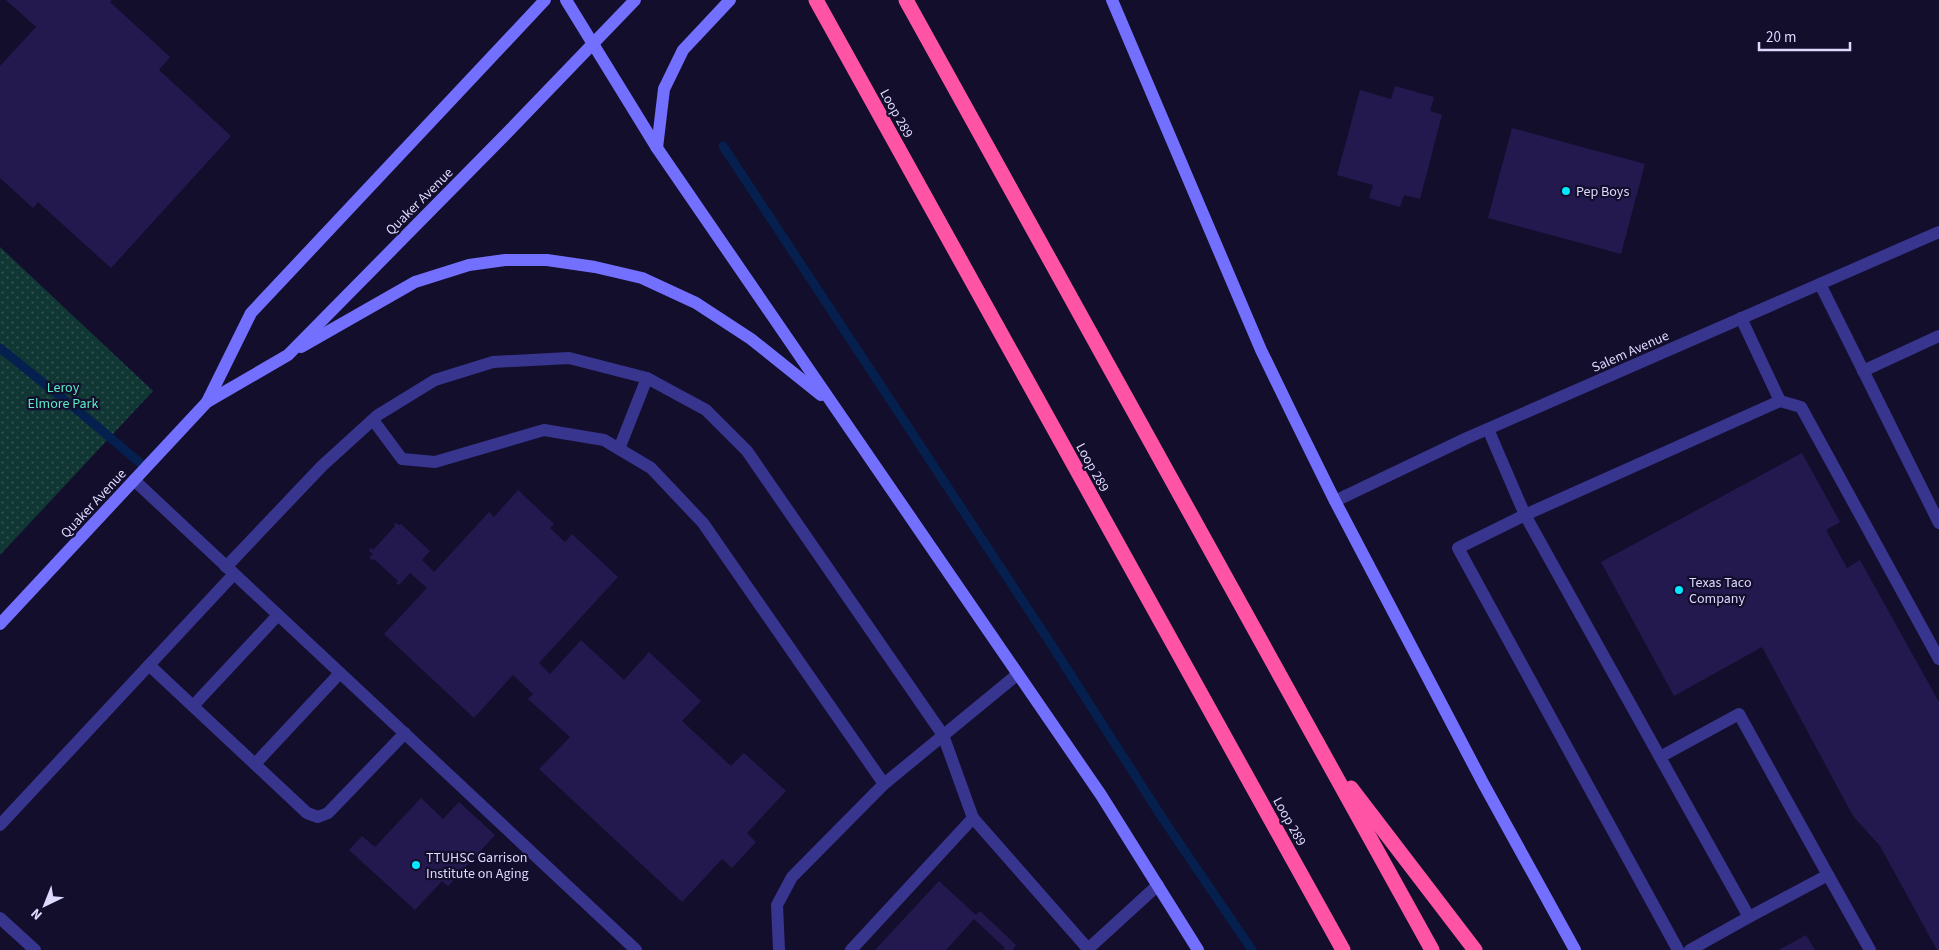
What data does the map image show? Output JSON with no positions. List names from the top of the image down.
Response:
{
  "streets": {
    "highway": ["Loop 289"],
    "main road": ["Quaker Avenue"],
    "street": ["Salem Avenue"]
  },
  "parks": ["Leroy Elmore Park"],
  "places": ["Pep Boys", "Texas Taco Company", "TTUHSC Garrison Institute on Aging"],
  "scale_bar": "20 m",
  "north": "bottom left"
}
